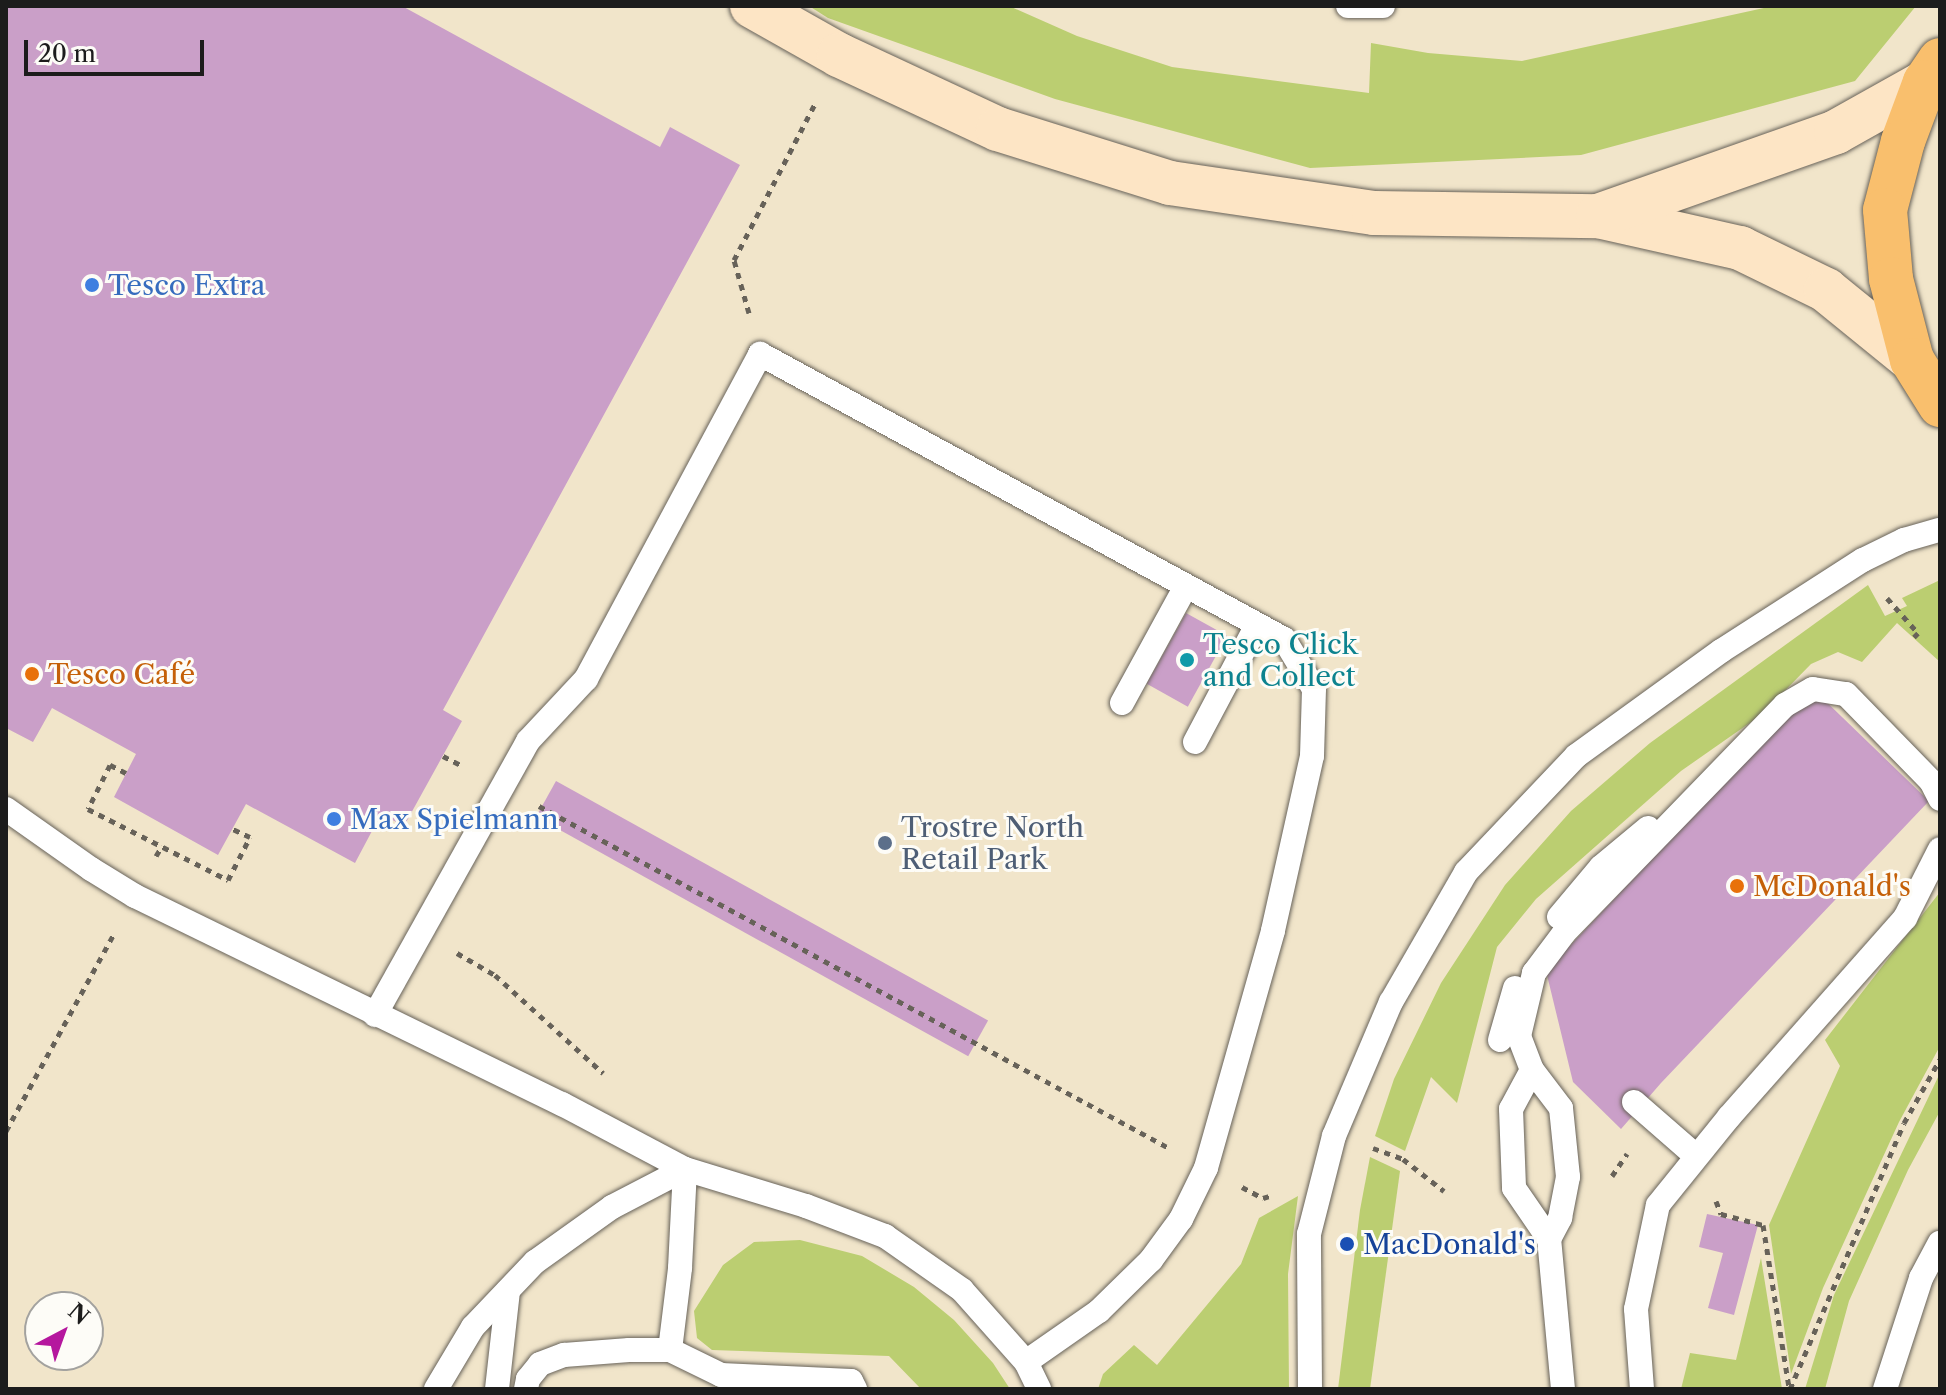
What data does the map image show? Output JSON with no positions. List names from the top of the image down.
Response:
{
  "places": [
    "Tesco Extra",
    "Tesco Click and Collect",
    "Tesco Café",
    "Max Spielmann",
    "Trostre North Retail Park",
    "McDonald's",
    "MacDonald's"
  ],
  "scale_bar": "20 m",
  "north": "top right"
}
